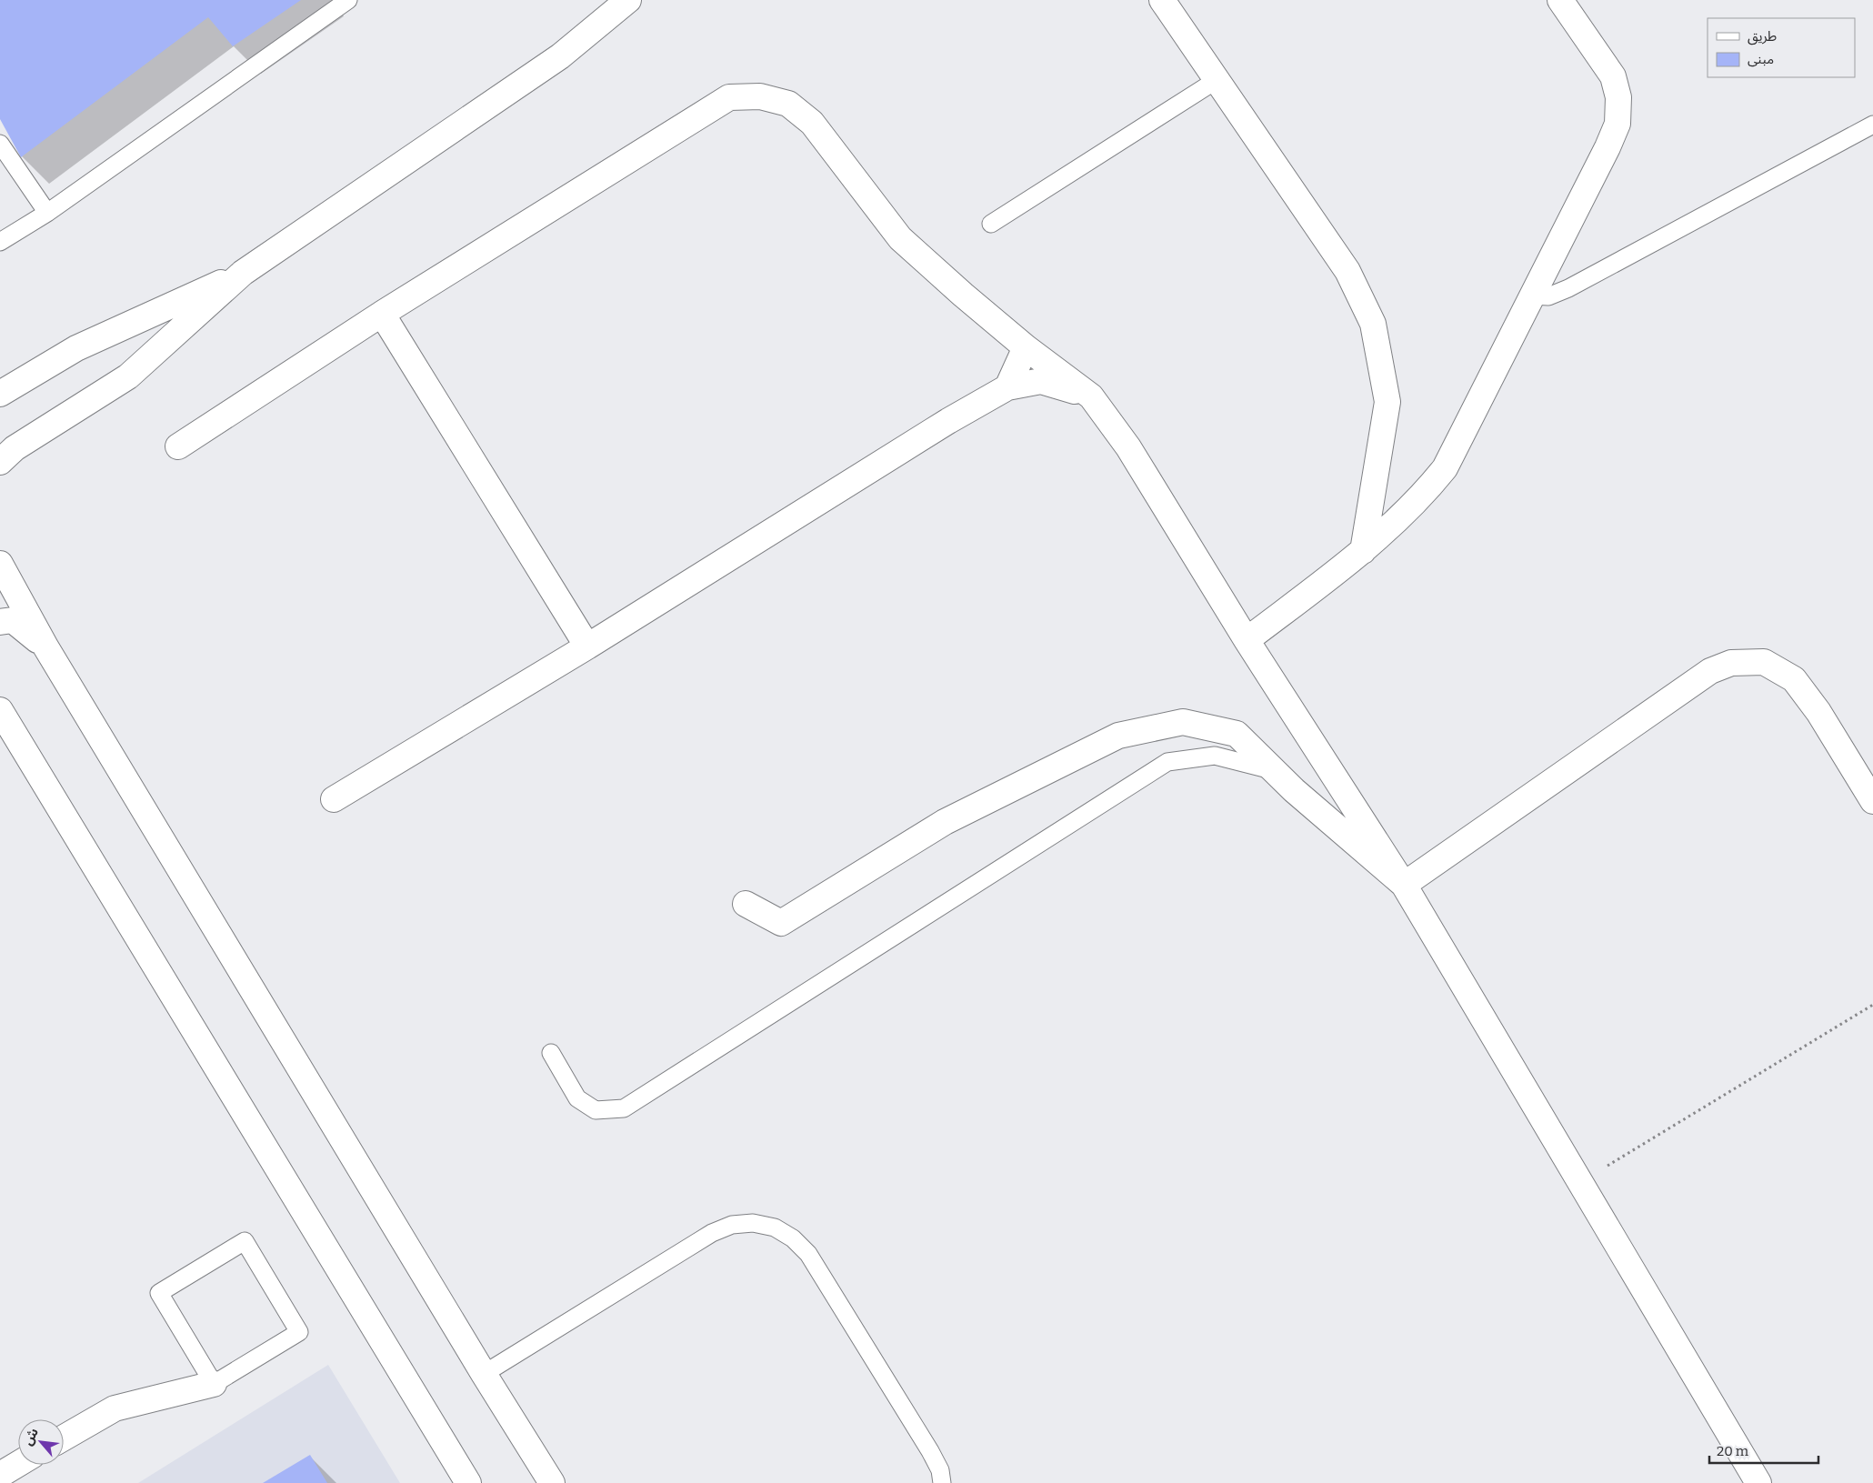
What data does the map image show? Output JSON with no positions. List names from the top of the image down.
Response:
{
  "legend": ["طريق", "مبنى"],
  "scale_bar": "20 m",
  "north": "top left"
}
